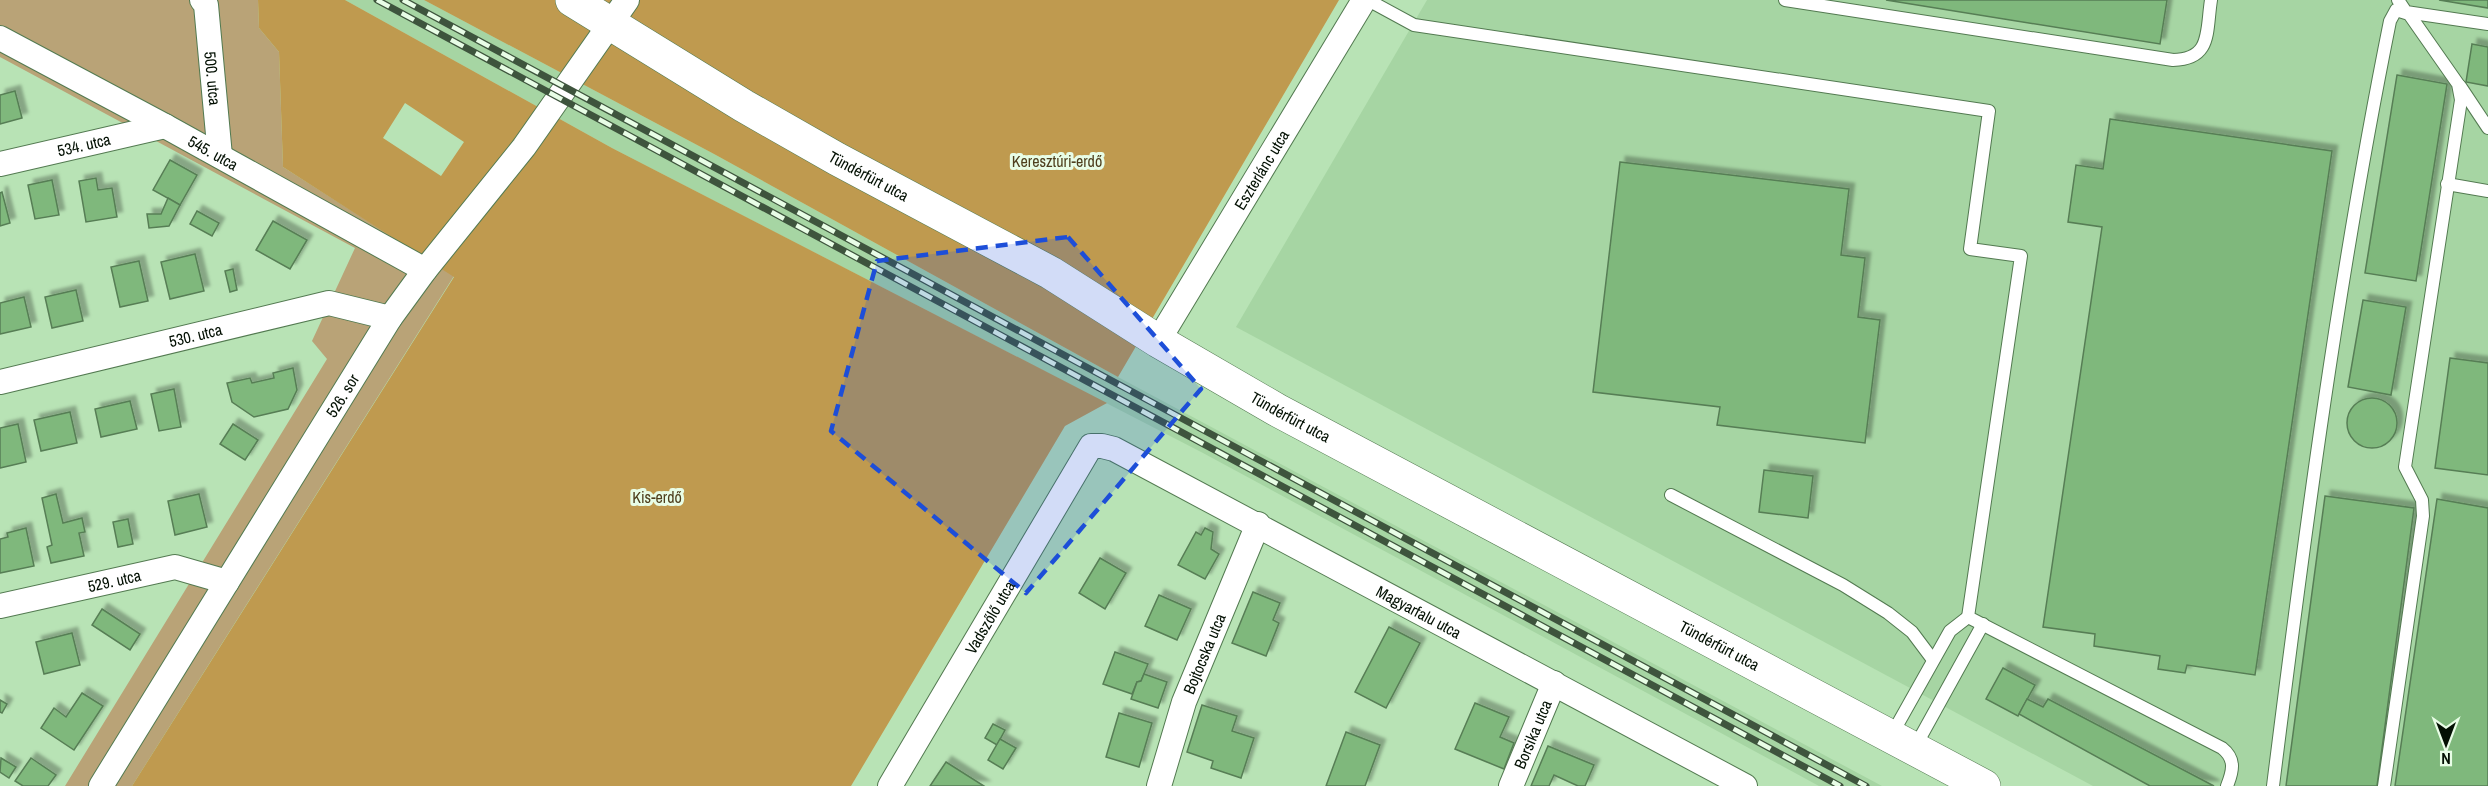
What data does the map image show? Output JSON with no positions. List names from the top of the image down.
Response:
{
  "streets": {
    "street": [
      "500. utca",
      "534. utca",
      "545. utca",
      "Eszterlánc utca",
      "Tündérfürt utca",
      "530. utca",
      "526. sor",
      "529. utca",
      "Magyarfalu utca",
      "Vadszőlő utca",
      "Bojtocska utca",
      "Borsika utca"
    ]
  },
  "crossings": [
    ["500. utca", "545. utca"],
    ["534. utca", "545. utca"],
    ["545. utca", "526. sor"],
    ["Eszterlánc utca", "Tündérfürt utca"],
    ["Tündérfürt utca", "526. sor"],
    ["530. utca", "526. sor"],
    ["526. sor", "529. utca"],
    ["Magyarfalu utca", "Vadszőlő utca"],
    ["Magyarfalu utca", "Bojtocska utca"],
    ["Magyarfalu utca", "Borsika utca"]
  ],
  "parks": ["Keresztúri-erdő", "Kis-erdő"],
  "north": "bottom"
}
